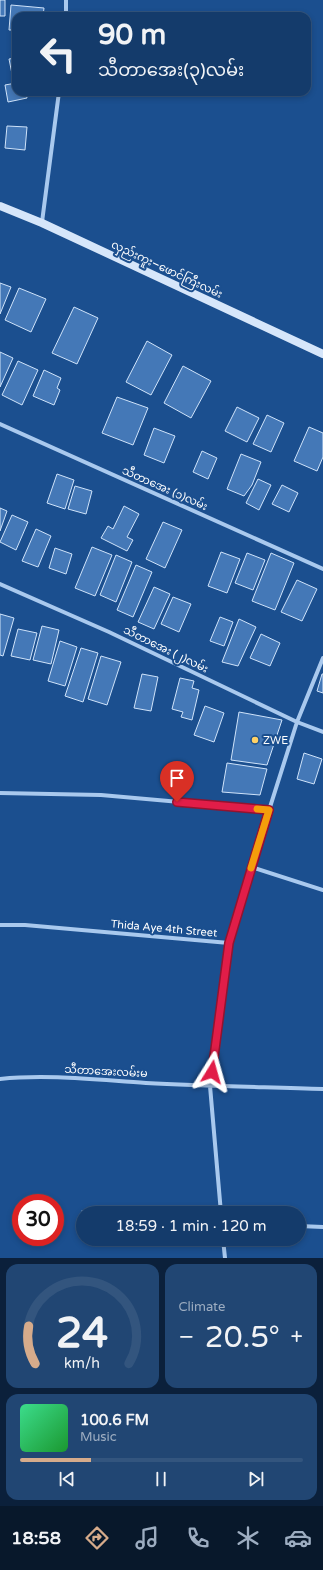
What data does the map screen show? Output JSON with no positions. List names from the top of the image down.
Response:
{
  "streets": {
    "main road": ["လှည်းကူး−ဖောင်ကြီးလမ်း"],
    "street": [
      "သီတာအေး (၁)လမ်း",
      "သီတာအေး (၂)လမ်း",
      "Thida Aye 4th Street",
      "သီတာအေးလမ်းမ"
    ]
  },
  "places": ["ZWE"],
  "page": {
    "turn": ["90 m", "သီတာအေး(၃)လမ်း"],
    "limit": "30",
    "trip": "18:59 · 1 min · 120 m",
    "tile": "Climate",
    "heat": ["−", "20.5°", "+"],
    "song": ["100.6 FM", "Music"],
    "tabs": "18:58",
    "gauge": ["24", "km/h"]
  }
}
